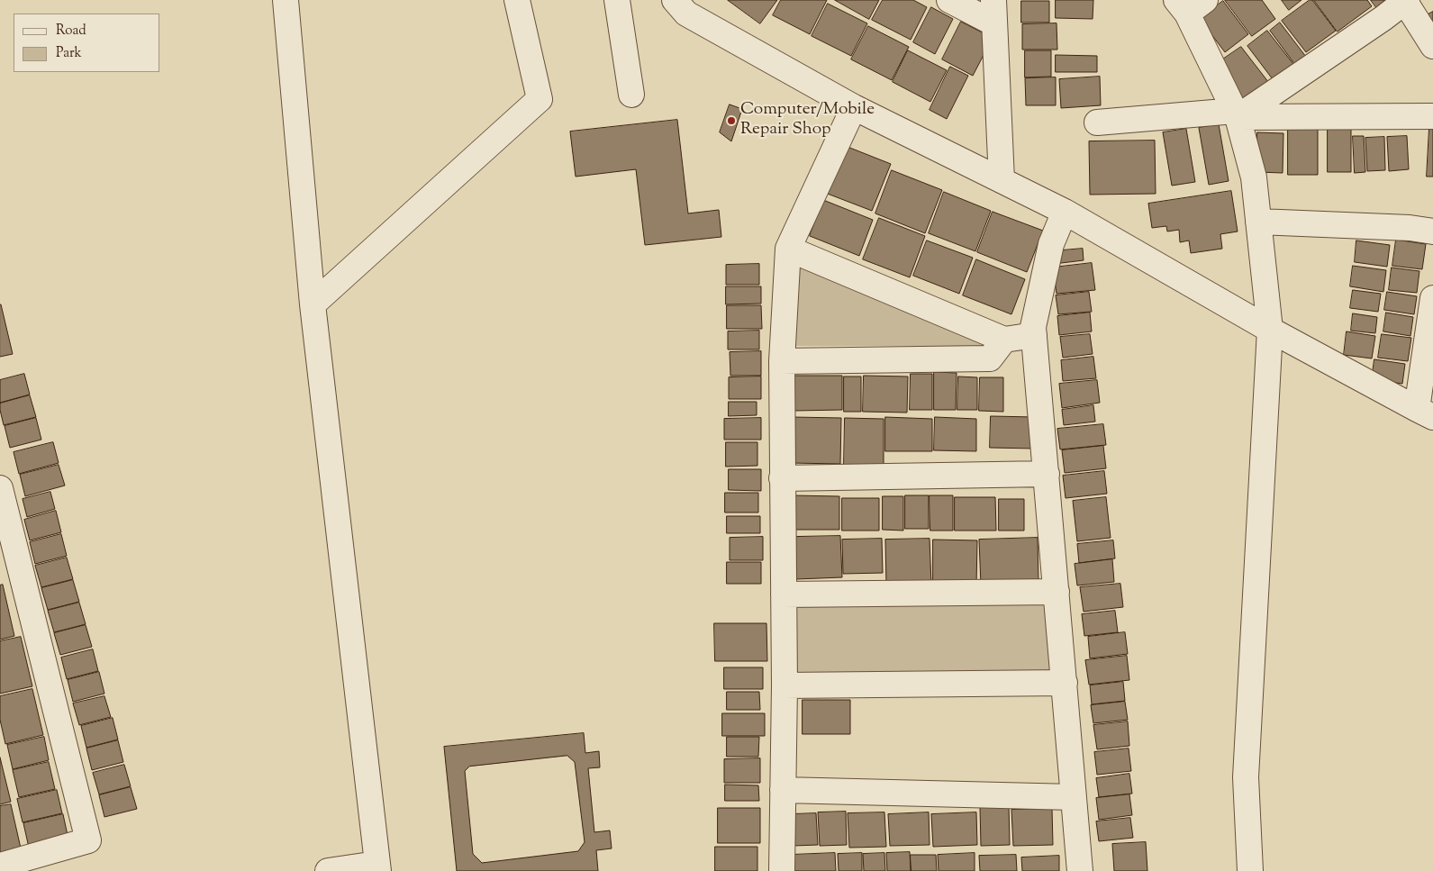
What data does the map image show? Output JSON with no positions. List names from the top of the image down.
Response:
{
  "places": ["Computer/Mobile Repair Shop"],
  "legend": ["Road", "Park"]
}
